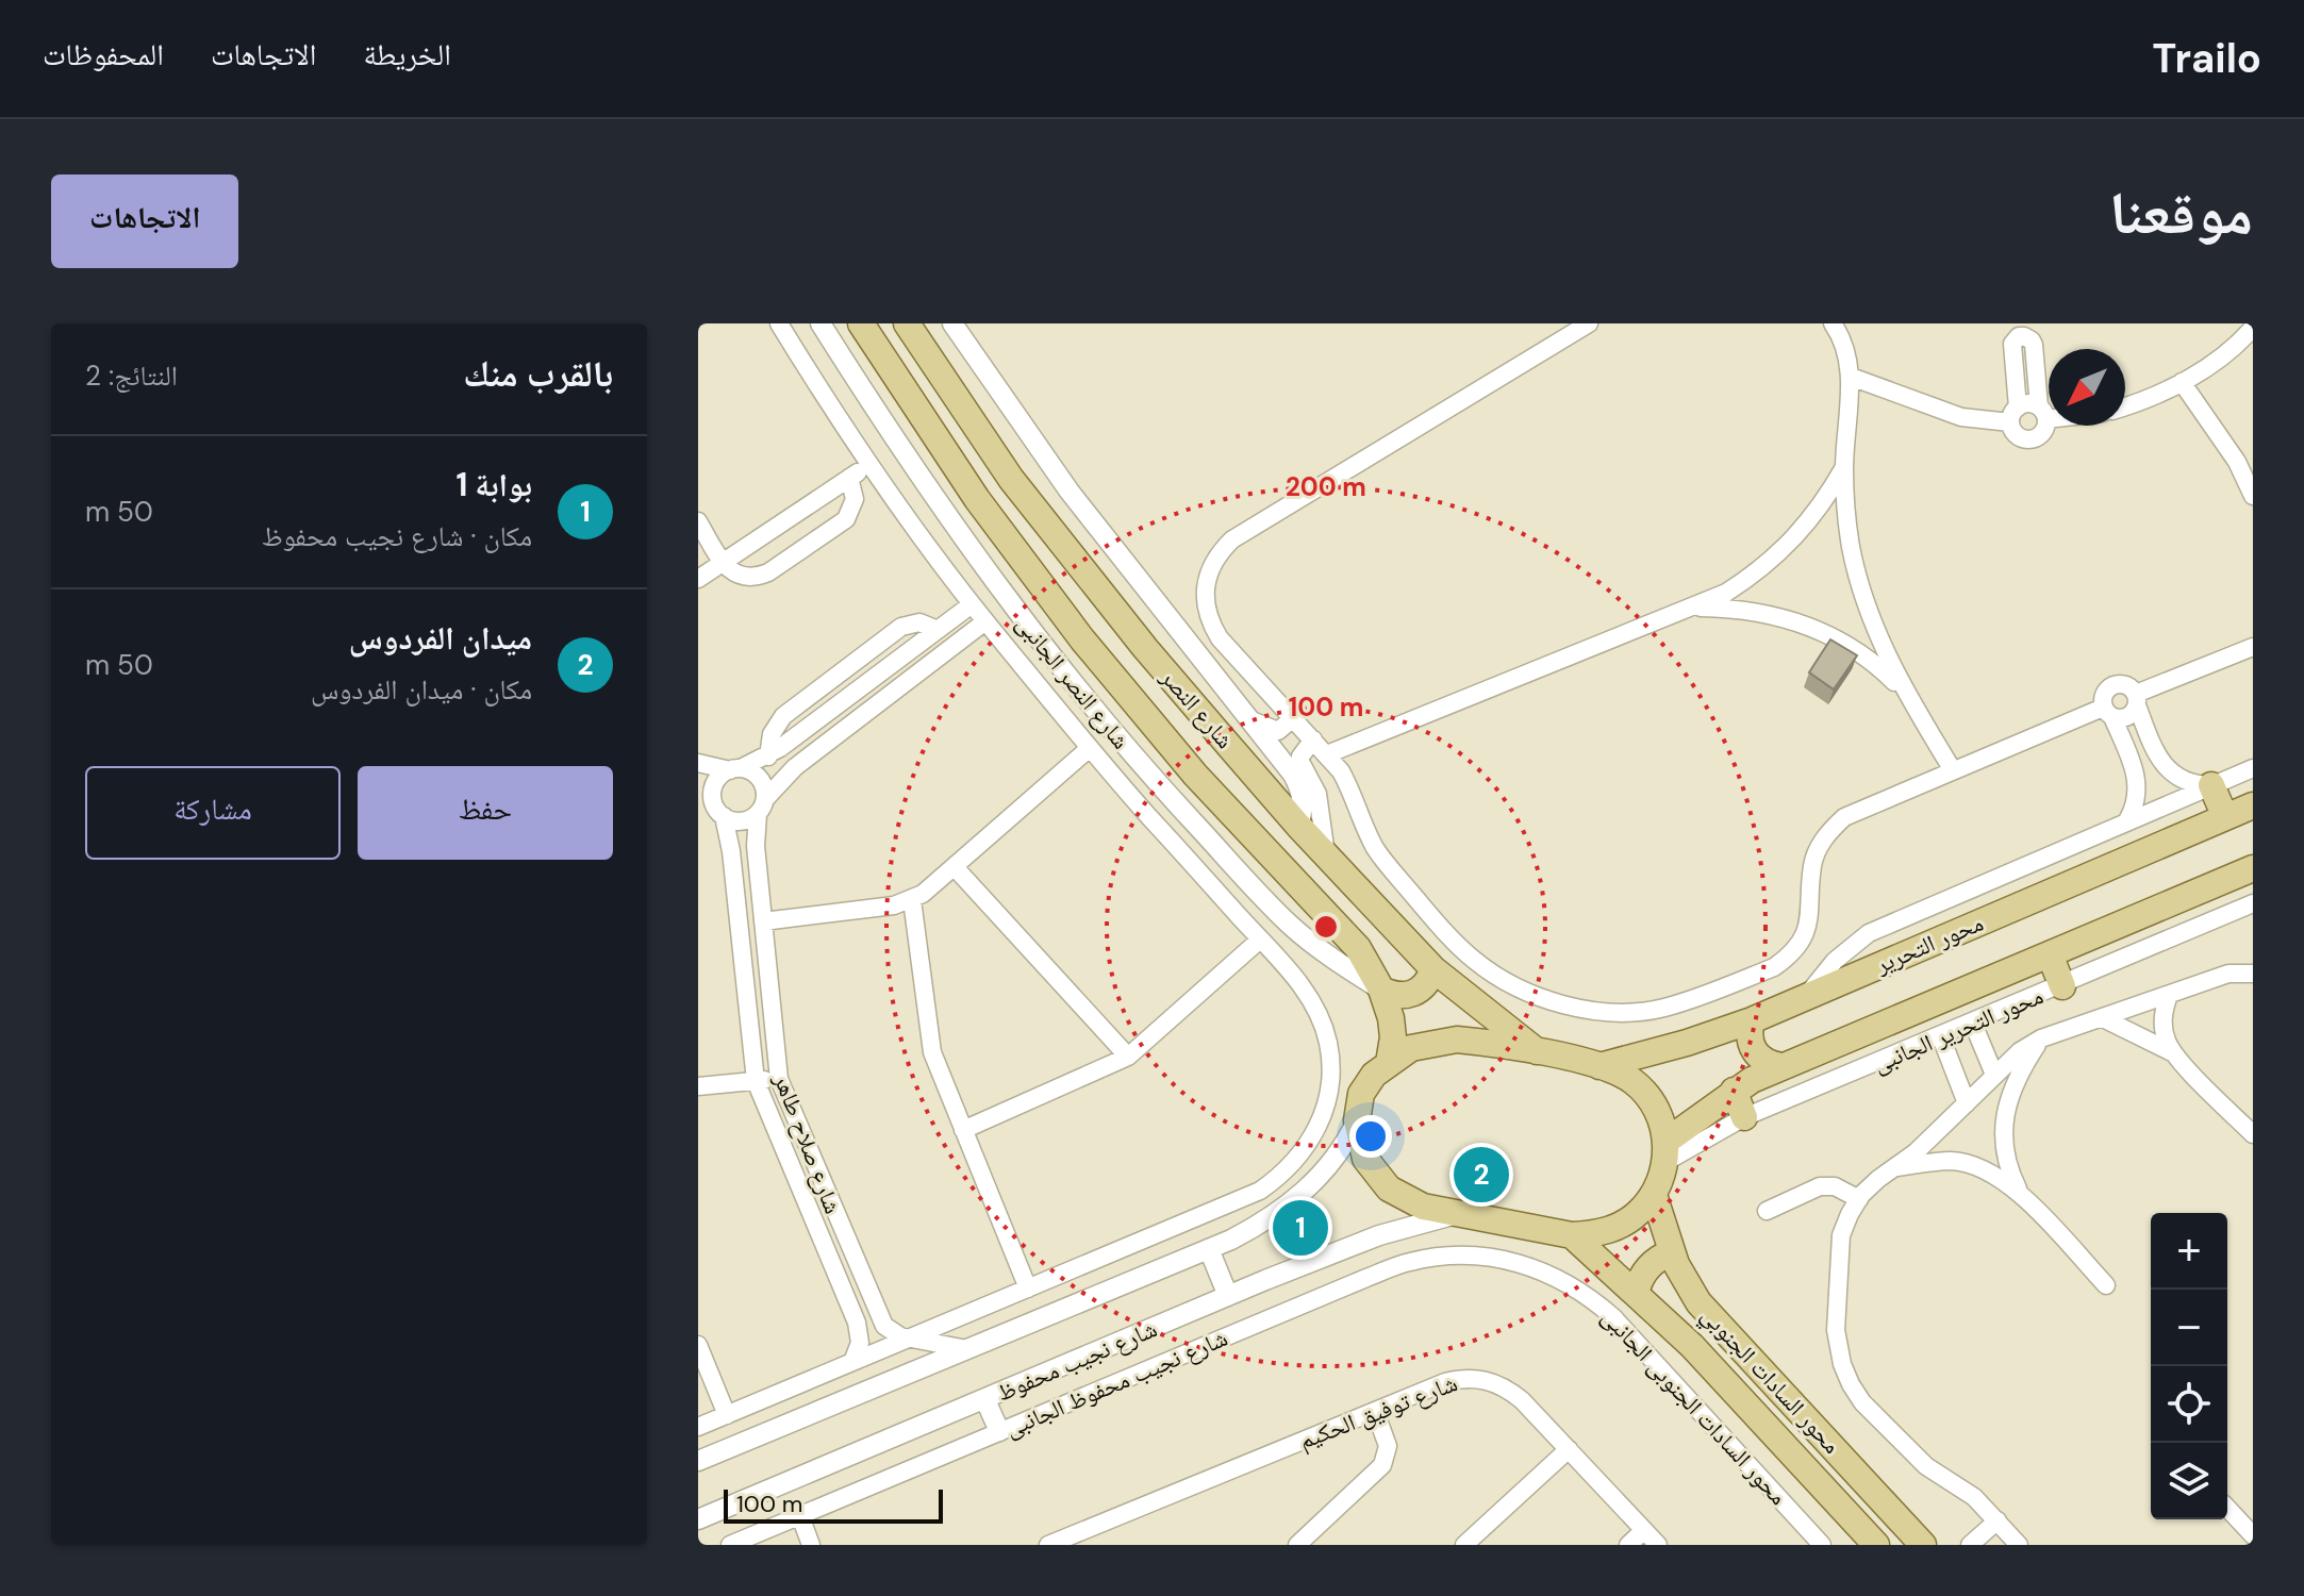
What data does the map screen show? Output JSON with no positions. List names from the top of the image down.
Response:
{
  "streets": {
    "main road": ["شارع النصر", "محور التحرير", "محور السادات الجنوبي"],
    "street": [
      "شارع النصر الجانبى",
      "محور التحرير الجانبى",
      "شارع صلاح طاهر",
      "شارع نجيب محفوظ",
      "شارع نجيب محفوظ الجانبى",
      "محور السادات الجنوبى الجانبى",
      "شارع توفيق الحكيم"
    ]
  },
  "crossings": [
    ["شارع النصر الجانبى", "شارع النصر"],
    ["شارع النصر", "محور التحرير"],
    ["شارع النصر", "محور التحرير الجانبى"],
    ["شارع النصر", "شارع نجيب محفوظ"],
    ["شارع النصر", "محور السادات الجنوبي"],
    ["محور التحرير", "محور التحرير الجانبى"],
    ["محور التحرير", "شارع نجيب محفوظ"],
    ["محور التحرير", "محور السادات الجنوبي"],
    ["محور التحرير الجانبى", "شارع نجيب محفوظ"],
    ["محور التحرير الجانبى", "محور السادات الجنوبي"],
    ["شارع نجيب محفوظ", "محور السادات الجنوبي"],
    ["شارع نجيب محفوظ الجانبى", "محور السادات الجنوبى الجانبى"]
  ],
  "scale_bar": "100 m",
  "north": "bottom left",
  "page": {
    "header": "Trailo",
    "nav": ["الخريطة", "الاتجاهات", "المحفوظات"],
    "title": "موقعنا",
    "buttons": [
      "الاتجاهات",
      ["حفظ", "مشاركة"]
    ],
    "heading": ["بالقرب منك", "النتائج: 2"],
    "list": [
      {
        "mark": "1",
        "name": "بوابة 1",
        "note": "مكان · شارع نجيب محفوظ",
        "value": "50 m"
      },
      {
        "mark": "2",
        "name": "ميدان الفردوس",
        "note": "مكان · ميدان الفردوس",
        "value": "50 m"
      }
    ],
    "pins": ["2", "1"],
    "map_buttons": ["+", "−"],
    "scale": "100 m"
  },
  "rings": ["200 m", "100 m"]
}
